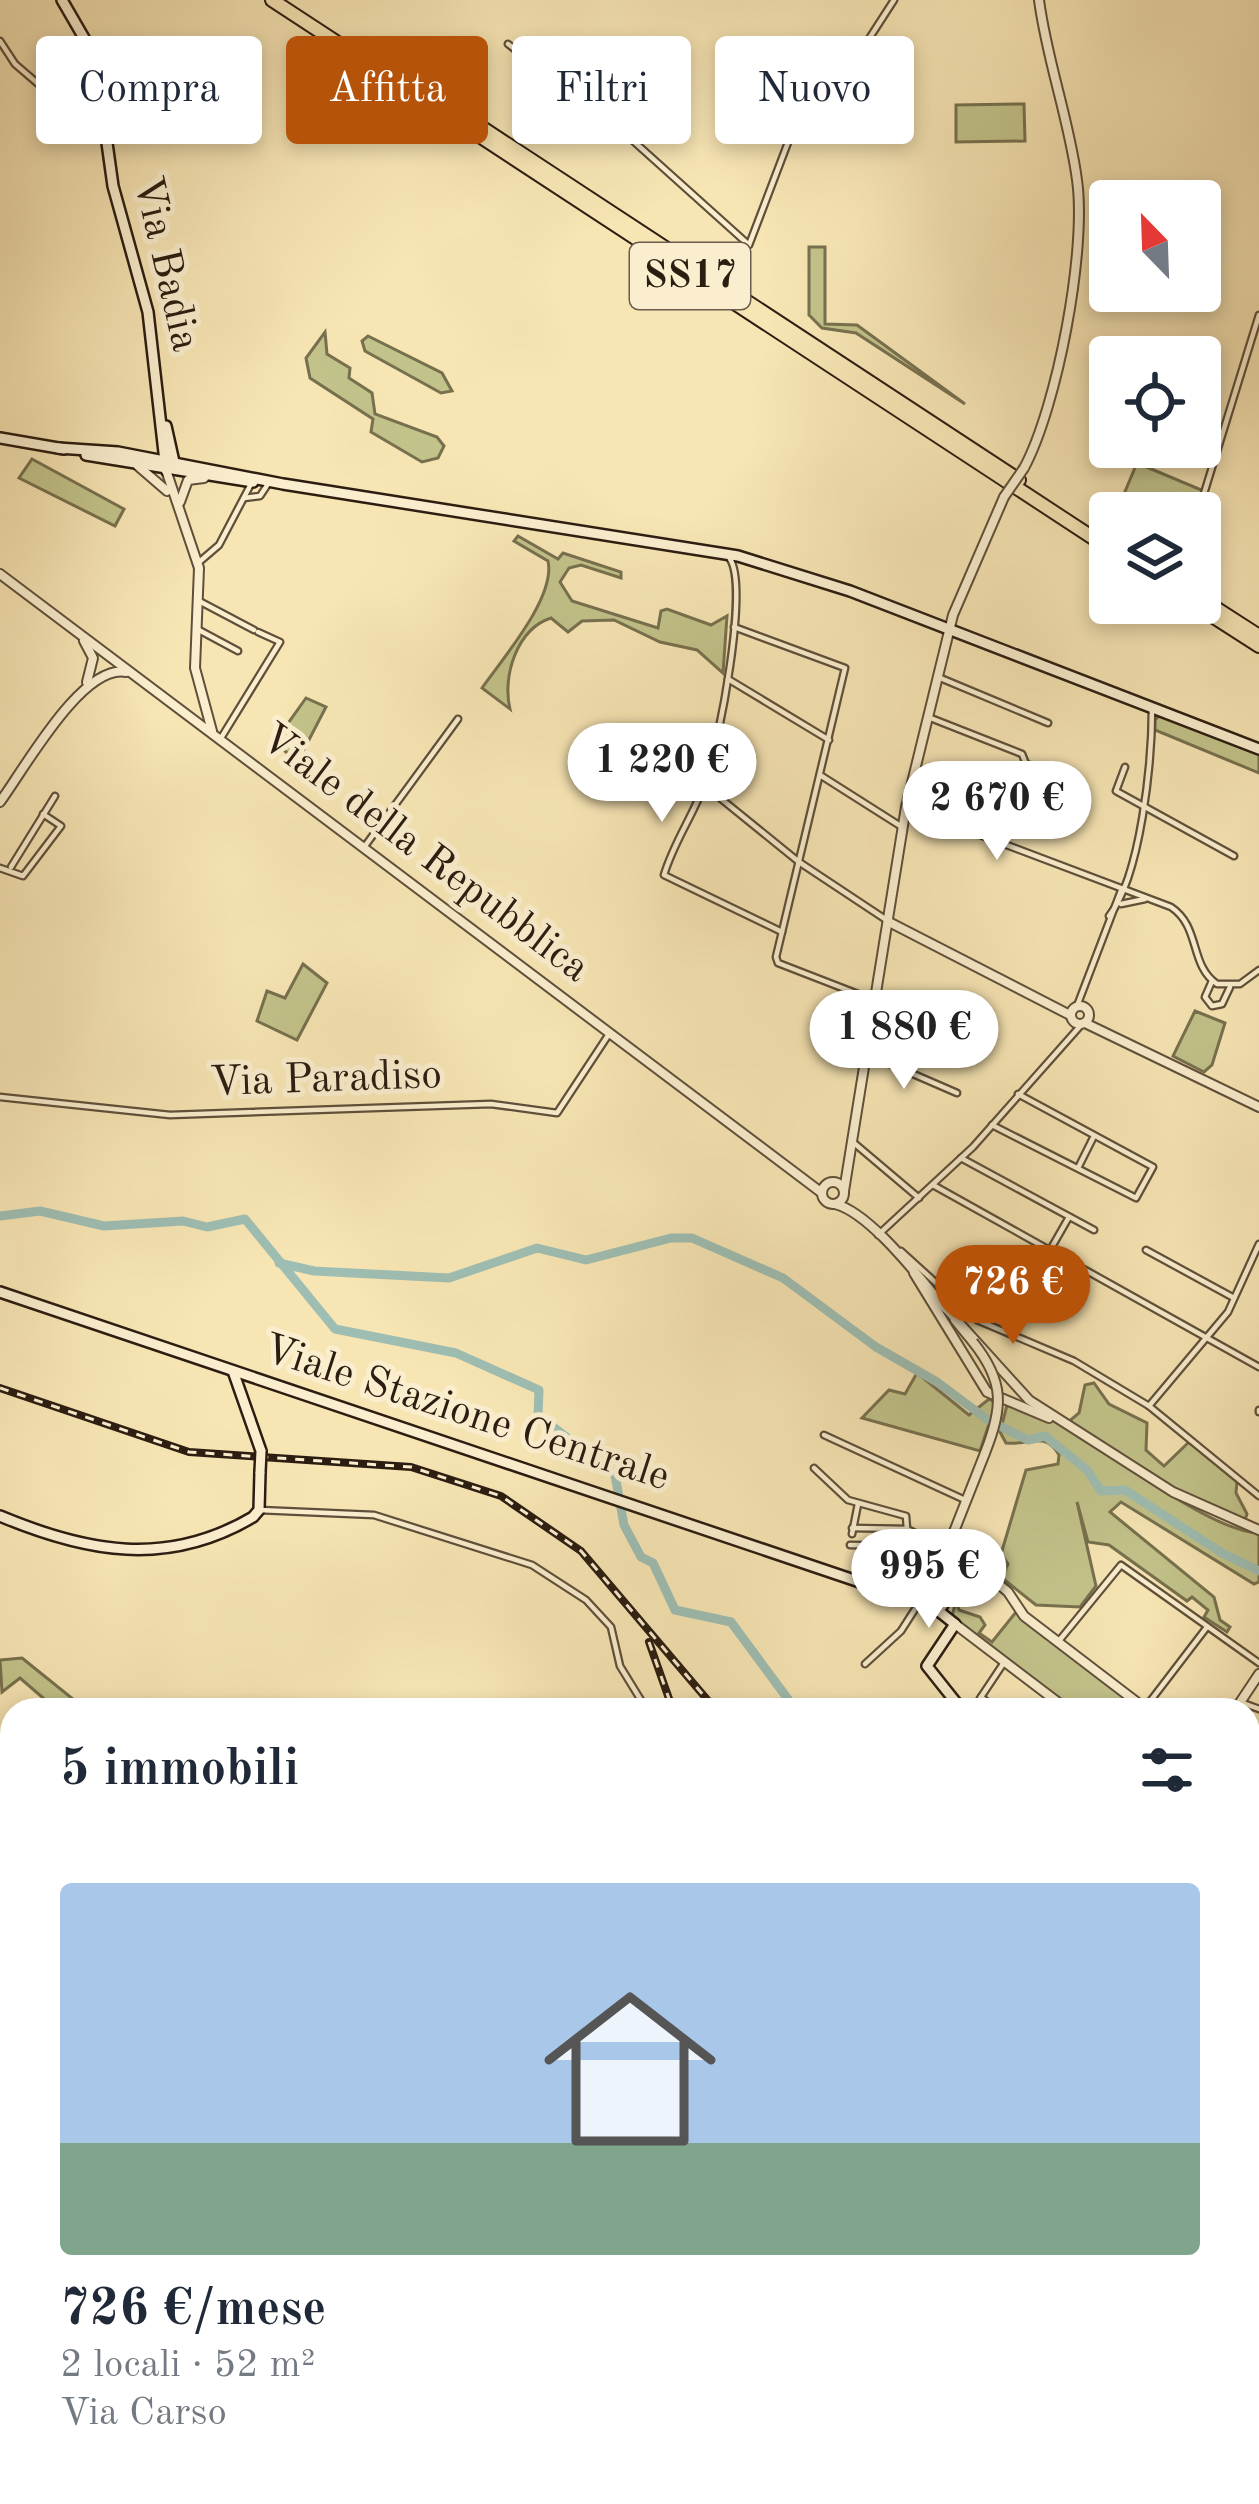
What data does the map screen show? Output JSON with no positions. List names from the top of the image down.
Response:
{
  "streets": {
    "highway": ["SS17"],
    "main road": ["Via Badia", "Viale Stazione Centrale"],
    "street": ["Viale della Repubblica", "Via Paradiso"]
  },
  "crossings": [
    ["Viale della Repubblica", "Via Paradiso"]
  ],
  "north": "top left",
  "page": {
    "chip": [
      "Compra",
      "Affitta",
      "Filtri",
      "Nuovo"
    ],
    "price": [
      "1 220 €",
      "2 670 €",
      "1 880 €",
      "726 €",
      "995 €"
    ],
    "heading": "5 immobili",
    "list": [
      {
        "name": "726 €/mese",
        "note": "2 locali · 52 m² · Via Carso"
      }
    ]
  }
}
